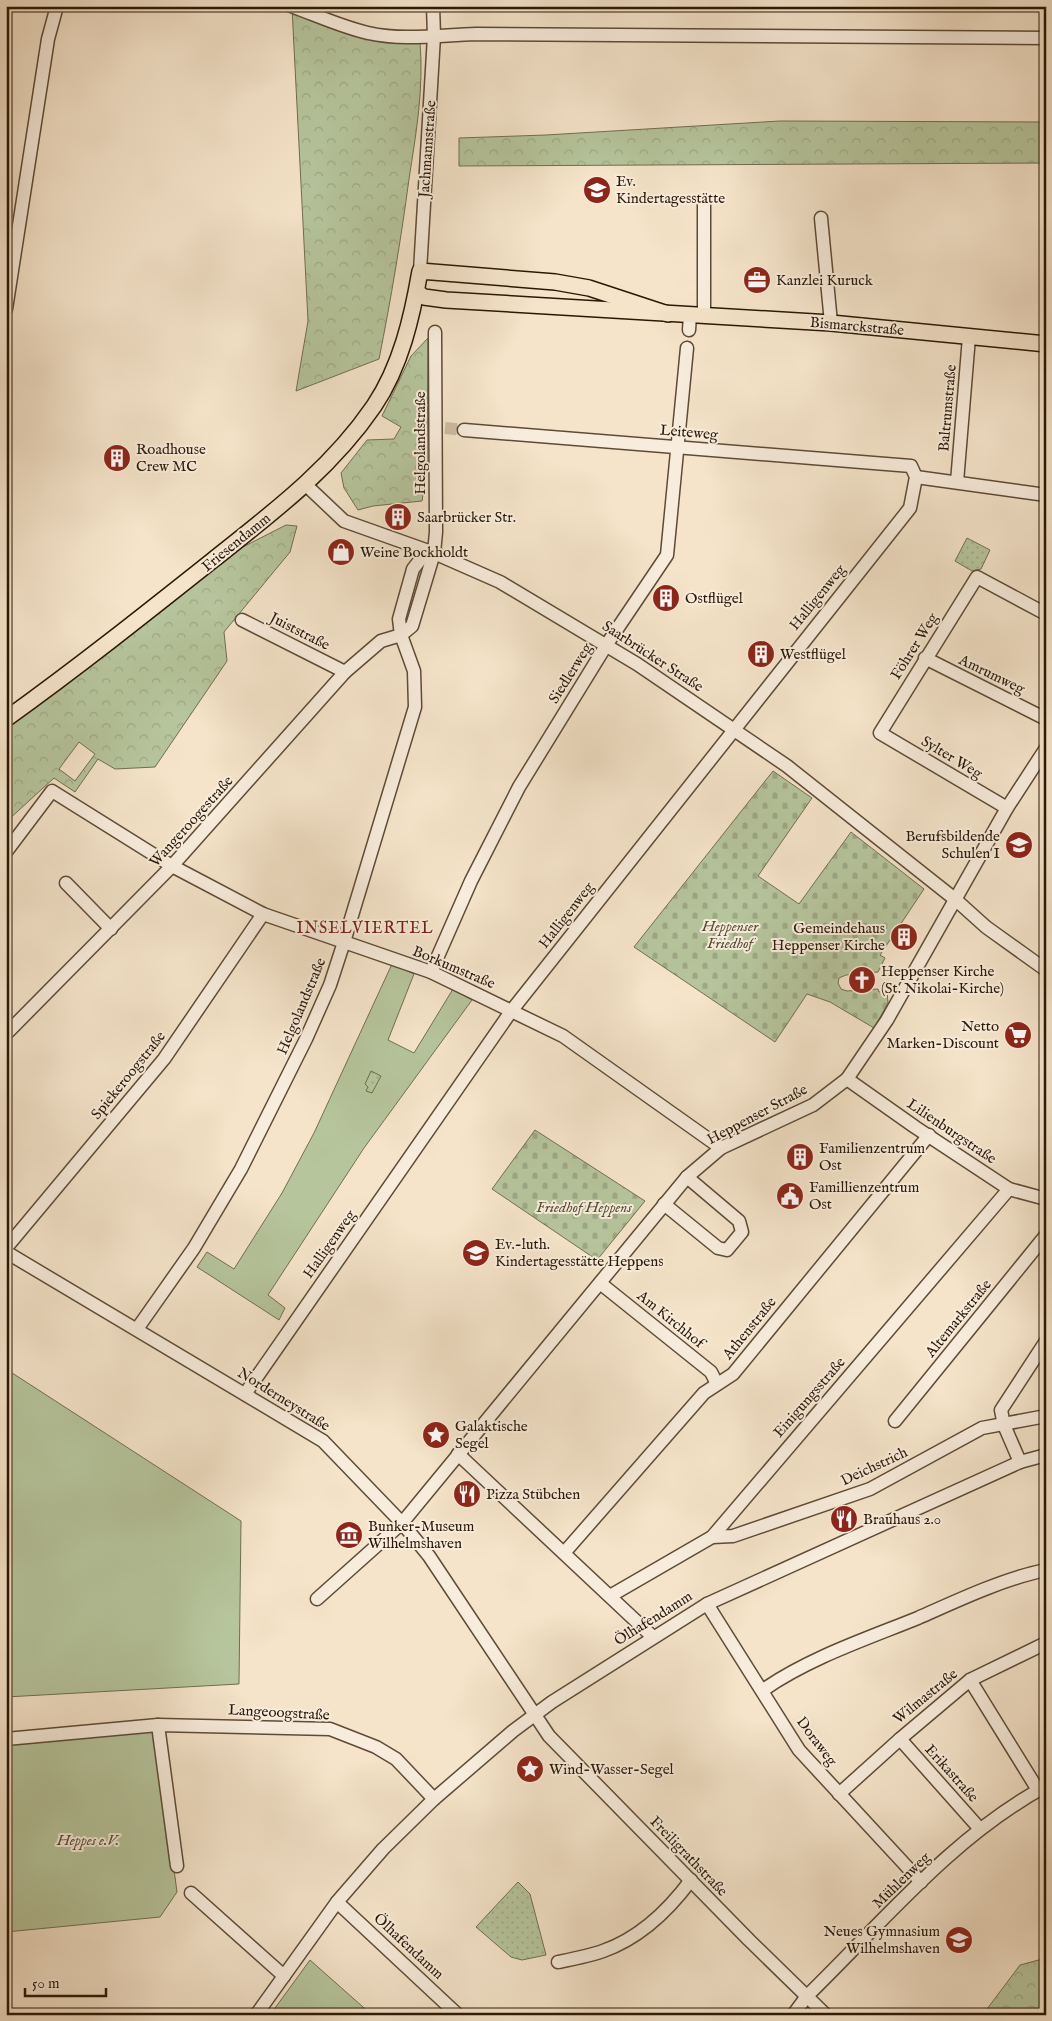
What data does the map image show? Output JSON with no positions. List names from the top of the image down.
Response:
{
  "streets": {
    "main road": ["Jachmannstraße", "Bismarckstraße", "Friesendamm"],
    "street": [
      "Baltrumstraße",
      "Leiteweg",
      "Helgolandstraße",
      "Halligenweg",
      "Juiststraße",
      "Föhrer Weg",
      "Saarbrücker Straße",
      "Siedlerweg",
      "Amrumweg",
      "Sylter Weg",
      "Wangeroogestraße",
      "Borkumstraße",
      "Spiekeroogstraße",
      "Heppenser Straße",
      "Lilienburgstraße",
      "Altemarkstraße",
      "Am Kirchhof",
      "Athenstraße",
      "Einigungsstraße",
      "Norderneystraße",
      "Deichstrich",
      "Ölhafendamm",
      "Wilmastraße",
      "Langeoogstraße",
      "Doraweg",
      "Erikastraße",
      "Freiligrathstraße",
      "Mühlenweg"
    ]
  },
  "crossings": [
    ["Jachmannstraße", "Bismarckstraße"],
    ["Jachmannstraße", "Friesendamm"],
    ["Bismarckstraße", "Baltrumstraße"],
    ["Bismarckstraße", "Friesendamm"],
    ["Baltrumstraße", "Leiteweg"],
    ["Leiteweg", "Halligenweg"],
    ["Leiteweg", "Siedlerweg"],
    ["Helgolandstraße", "Saarbrücker Straße"],
    ["Helgolandstraße", "Wangeroogestraße"],
    ["Helgolandstraße", "Borkumstraße"],
    ["Helgolandstraße", "Norderneystraße"],
    ["Friesendamm", "Saarbrücker Straße"],
    ["Halligenweg", "Saarbrücker Straße"],
    ["Halligenweg", "Borkumstraße"],
    ["Halligenweg", "Norderneystraße"],
    ["Juiststraße", "Wangeroogestraße"],
    ["Föhrer Weg", "Amrumweg"],
    ["Föhrer Weg", "Sylter Weg"],
    ["Saarbrücker Straße", "Siedlerweg"],
    ["Saarbrücker Straße", "Heppenser Straße"],
    ["Siedlerweg", "Borkumstraße"],
    ["Sylter Weg", "Heppenser Straße"],
    ["Wangeroogestraße", "Borkumstraße"],
    ["Borkumstraße", "Spiekeroogstraße"],
    ["Borkumstraße", "Heppenser Straße"],
    ["Heppenser Straße", "Lilienburgstraße"],
    ["Heppenser Straße", "Am Kirchhof"],
    ["Heppenser Straße", "Norderneystraße"],
    ["Lilienburgstraße", "Athenstraße"],
    ["Lilienburgstraße", "Einigungsstraße"],
    ["Am Kirchhof", "Athenstraße"],
    ["Einigungsstraße", "Deichstrich"],
    ["Norderneystraße", "Ölhafendamm"],
    ["Norderneystraße", "Freiligrathstraße"],
    ["Ölhafendamm", "Langeoogstraße"],
    ["Ölhafendamm", "Doraweg"],
    ["Ölhafendamm", "Freiligrathstraße"],
    ["Wilmastraße", "Doraweg"],
    ["Wilmastraße", "Erikastraße"],
    ["Doraweg", "Mühlenweg"],
    ["Erikastraße", "Mühlenweg"],
    ["Freiligrathstraße", "Mühlenweg"]
  ],
  "districts": ["INSELVIERTEL"],
  "parks": ["Heppenser Friedhof", "Friedhof Heppens", "Heppes e.V."],
  "places": {
    "school or university": [
      "Ev. Kindertagesstätte",
      "Berufsbildende Schulen I",
      "Ev.-luth. Kindertagesstätte Heppens",
      "Neues Gymnasium Wilhelmshaven"
    ],
    "office": ["Kanzlei Kuruck"],
    "building": [
      "Roadhouse Crew MC",
      "Saarbrücker Str.",
      "Ostflügel",
      "Westflügel",
      "Gemeindehaus Heppenser Kirche",
      "Familienzentrum Ost"
    ],
    "shop": ["Weine Bockholdt"],
    "church": ["Heppenser Kirche (St. Nikolai-Kirche)"],
    "supermarket": ["Netto Marken-Discount"],
    "public building": ["Famillienzentrum Ost"],
    "place": ["Galaktische Segel", "Wind-Wasser-Segel"],
    "restaurant": ["Pizza Stübchen", "Brauhaus 2.0"],
    "museum": ["Bunker-Museum Wilhelmshaven"]
  },
  "scale_bar": "50 m"
}
